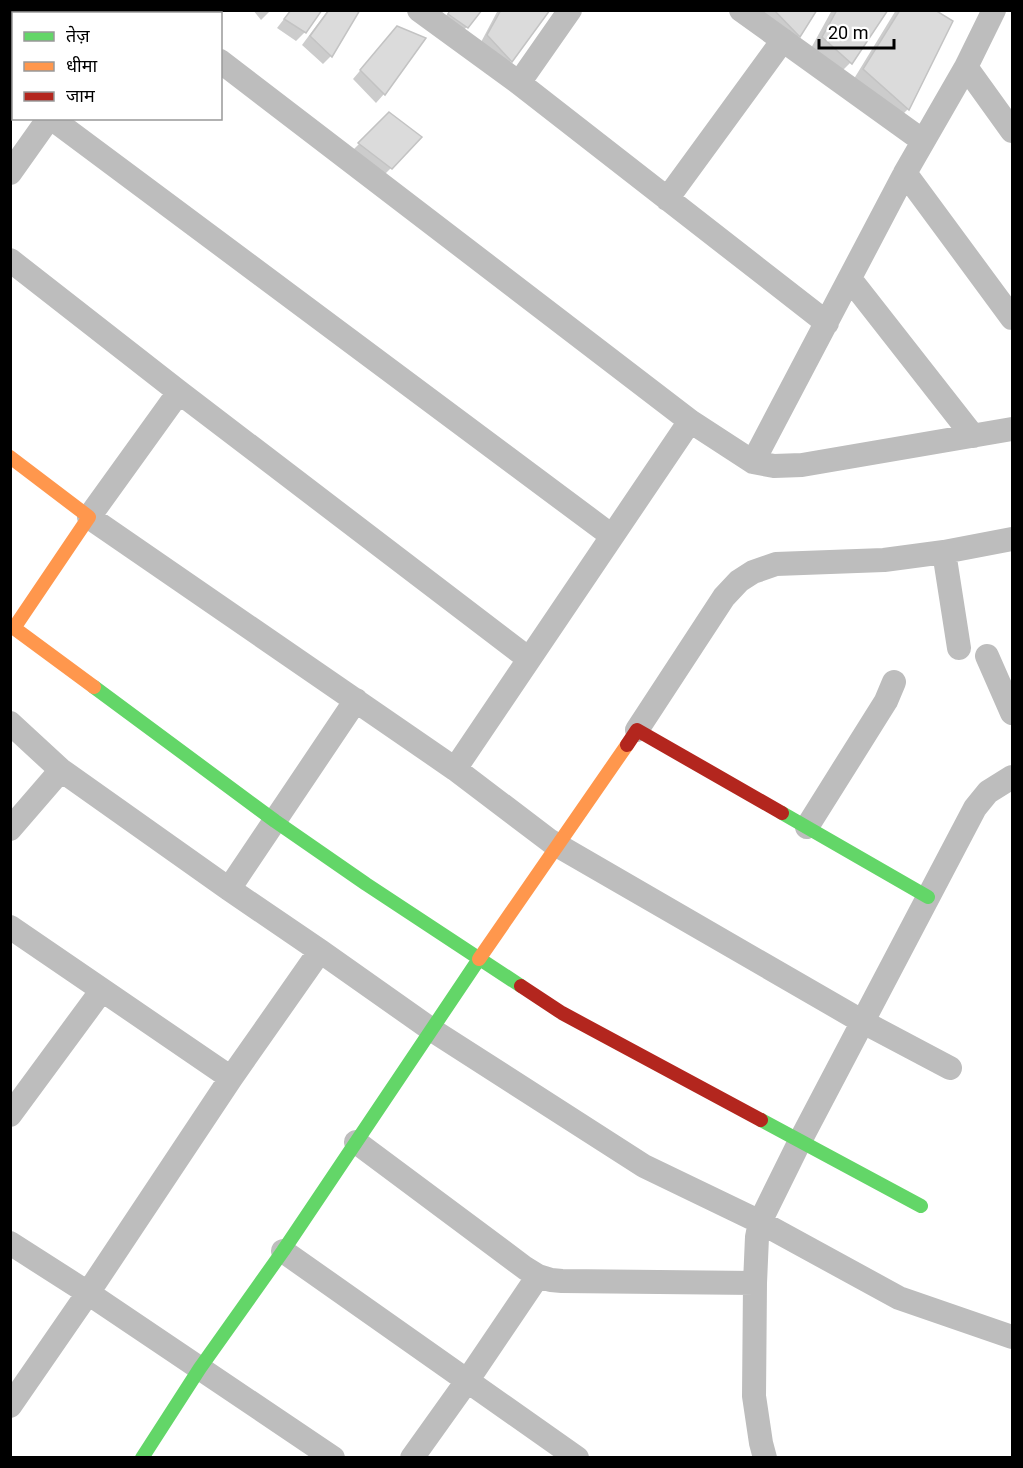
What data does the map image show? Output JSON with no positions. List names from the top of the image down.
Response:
{
  "legend": ["तेज़", "धीमा", "जाम"],
  "scale_bar": "20 m"
}
